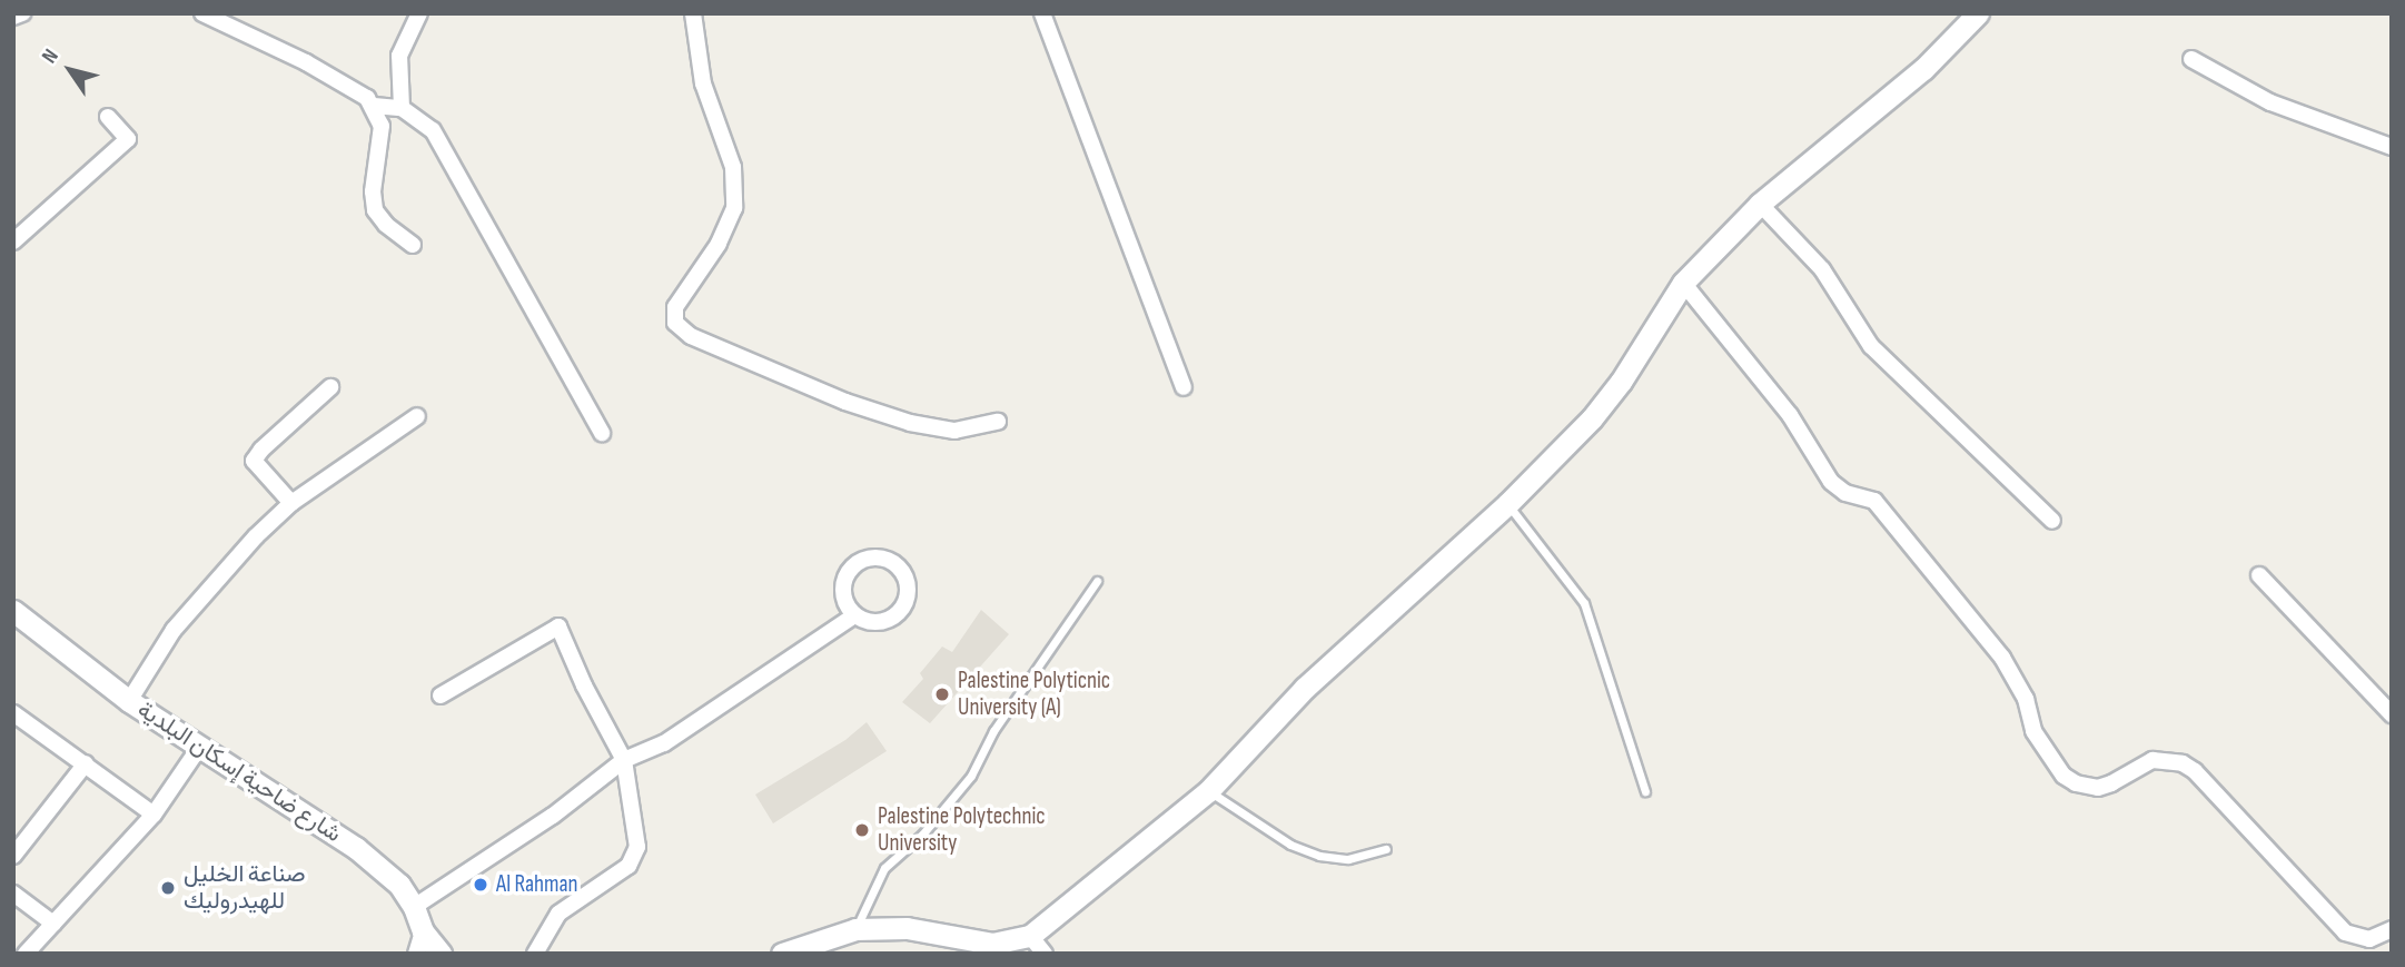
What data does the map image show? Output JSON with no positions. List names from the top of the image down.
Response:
{
  "streets": {
    "street": ["شارع ضاحية إسكان البلدية"]
  },
  "places": [
    "Palestine Polyticnic University (A)",
    "Palestine Polytechnic University",
    "Al Rahman",
    "صناعة الخليل للهيدروليك"
  ],
  "north": "top left"
}
